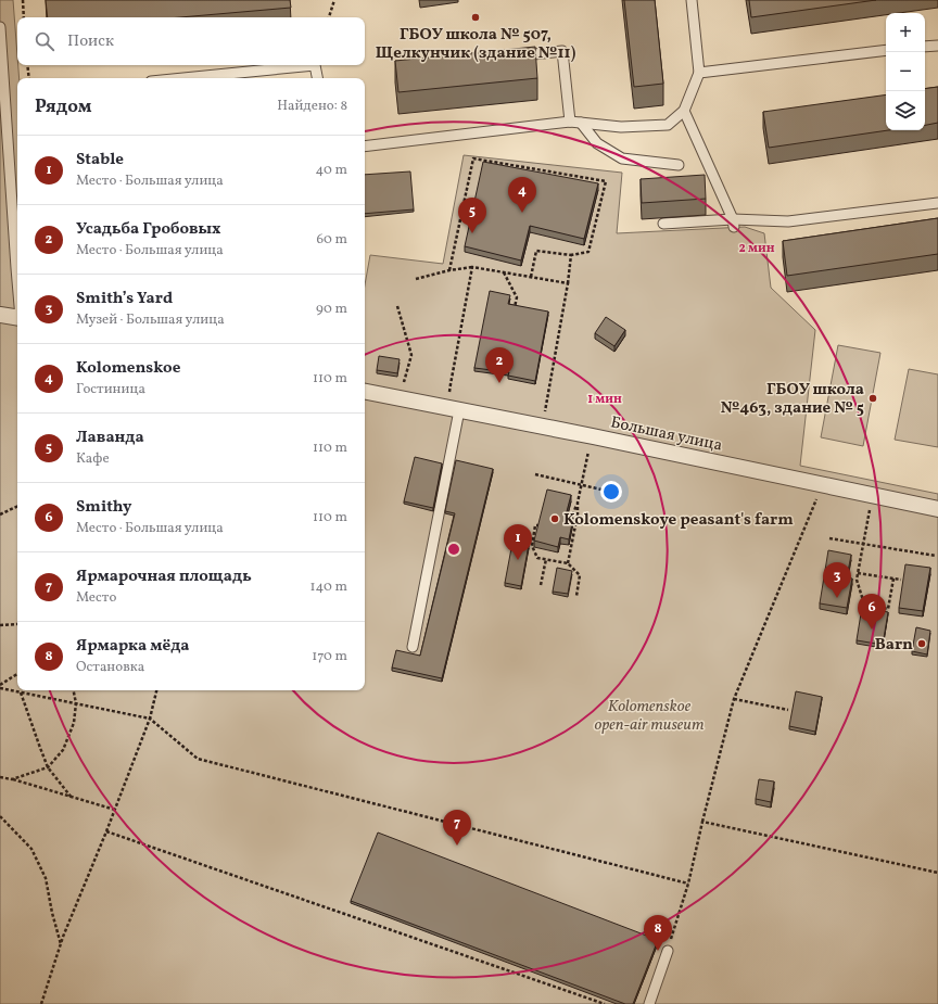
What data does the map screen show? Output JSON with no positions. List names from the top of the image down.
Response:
{
  "streets": {
    "street": ["Большая улица"]
  },
  "parks": ["Kolomenskoe open-air museum"],
  "places": [
    "ГБОУ школа № 507, Щелкунчик (здание №11)",
    "ГБОУ школа №463, здание № 5",
    "Kolomenskoye peasant's farm",
    "Barn"
  ],
  "page": {
    "map_buttons": ["+", "−"],
    "search": "Поиск",
    "heading": ["Рядом", "Найдено: 8"],
    "list": [
      {
        "mark": "1",
        "name": "Stable",
        "note": "Место · Большая улица",
        "value": "40 m"
      },
      {
        "mark": "2",
        "name": "Усадьба Гробовых",
        "note": "Место · Большая улица",
        "value": "60 m"
      },
      {
        "mark": "3",
        "name": "Smith’s Yard",
        "note": "Музей · Большая улица",
        "value": "90 m"
      },
      {
        "mark": "4",
        "name": "Kolomenskoe",
        "note": "Гостиница",
        "value": "110 m"
      },
      {
        "mark": "5",
        "name": "Лаванда",
        "note": "Кафе",
        "value": "110 m"
      },
      {
        "mark": "6",
        "name": "Smithy",
        "note": "Место · Большая улица",
        "value": "110 m"
      },
      {
        "mark": "7",
        "name": "Ярмарочная площадь",
        "note": "Место",
        "value": "140 m"
      },
      {
        "mark": "8",
        "name": "Ярмарка мёда",
        "note": "Остановка",
        "value": "170 m"
      }
    ],
    "pins": [
      "4",
      "5",
      "2",
      "1",
      "3",
      "6",
      "7",
      "8"
    ]
  },
  "rings": ["2 мин", "1 мин"]
}
